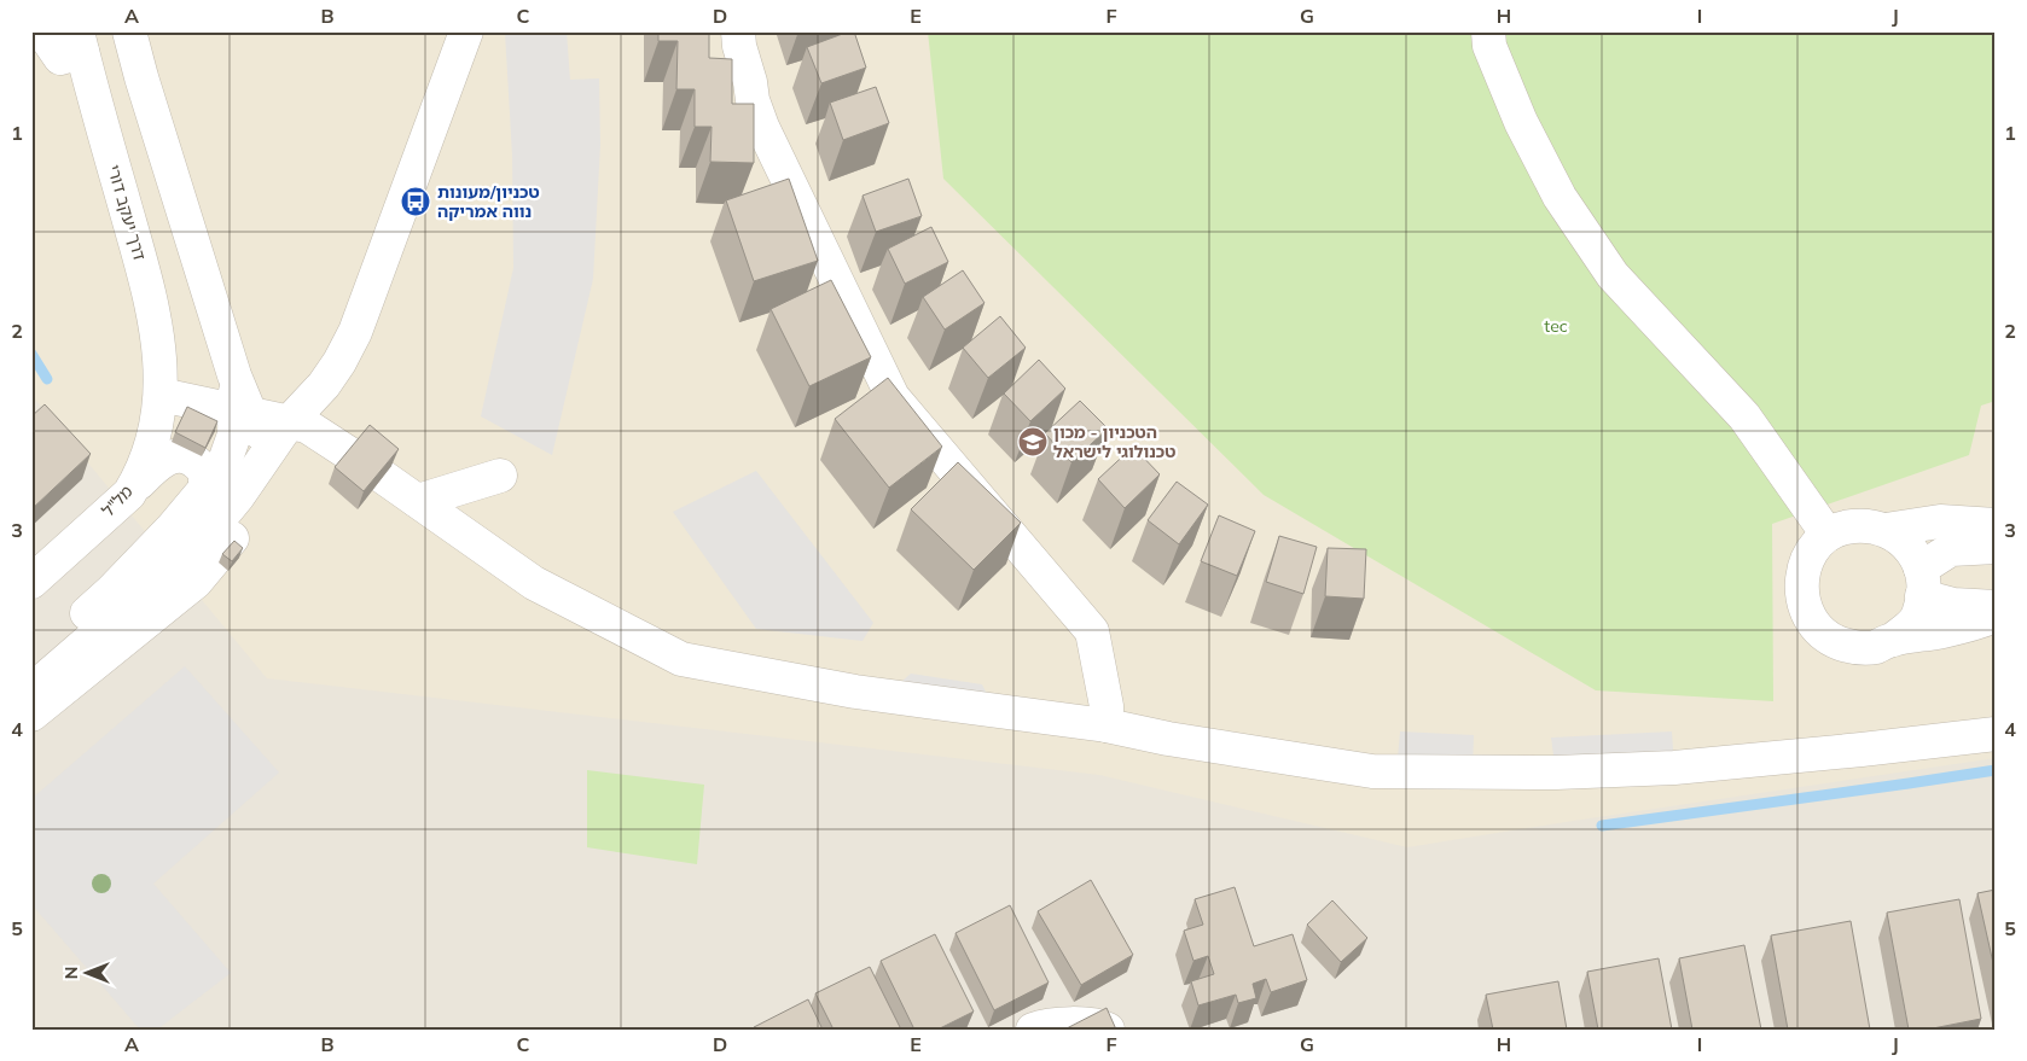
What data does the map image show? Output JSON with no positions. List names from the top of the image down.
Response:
{
  "streets": {
    "street": ["דרך יעקב דורי", "מל\"ל"]
  },
  "crossings": [
    ["דרך יעקב דורי", "מל\"ל"]
  ],
  "parks": ["tec"],
  "places": {
    "bus stop": ["טכניון/מעונות נווה אמריקה"],
    "school or university": ["הטכניון - מכון טכנולוגי לישראל"]
  },
  "north": "left",
  "grid": {
    "columns": [
      "A",
      "B",
      "C",
      "D",
      "E",
      "F",
      "G",
      "H",
      "I",
      "J"
    ],
    "rows": [
      "1",
      "2",
      "3",
      "4",
      "5"
    ]
  }
}
